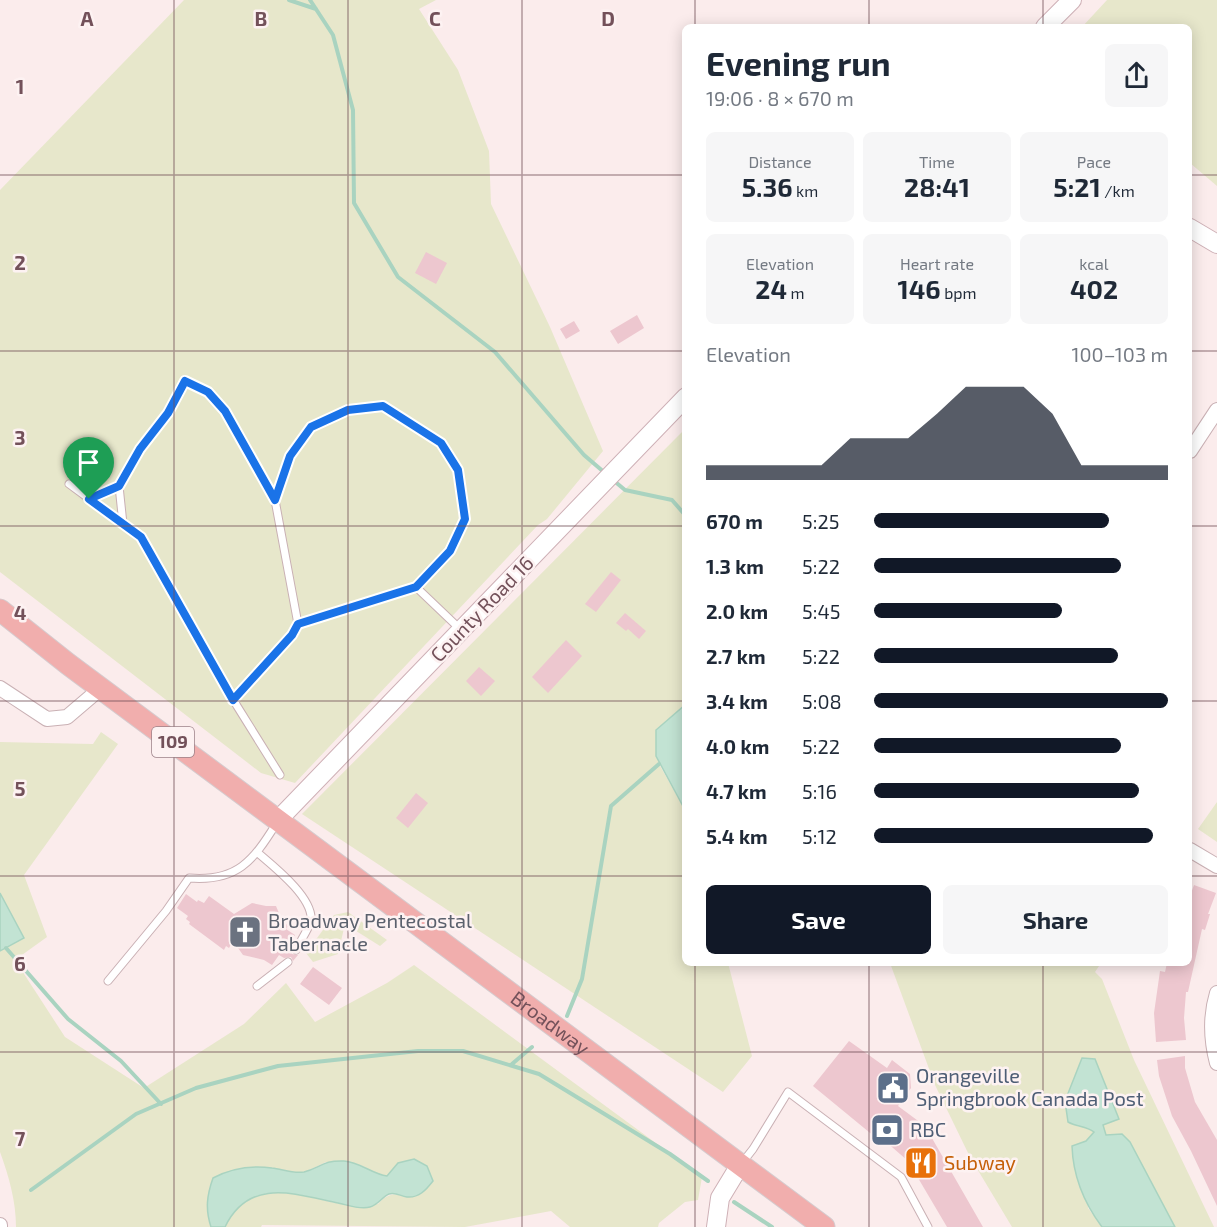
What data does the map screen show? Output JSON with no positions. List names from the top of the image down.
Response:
{
  "streets": {
    "main road": ["County Road 16", "109", "Broadway"]
  },
  "crossings": [
    ["County Road 16", "109"],
    ["County Road 16", "Broadway"],
    ["109", "Broadway"]
  ],
  "places": {
    "church": ["Broadway Pentecostal Tabernacle"],
    "public building": ["Orangeville Springbrook Canada Post"],
    "bank": ["RBC"],
    "restaurant": ["Subway"]
  },
  "page": {
    "heading": ["Evening run", "19:06 · 8 × 670 m"],
    "stats": [
      ["Distance", "5.36 km"],
      ["Time", "28:41"],
      ["Pace", "5:21 /km"],
      ["Elevation", "24 m"],
      ["Heart rate", "146 bpm"],
      ["kcal", "402"]
    ],
    "chart": ["Elevation", "100–103 m"],
    "list": [
      {
        "name": "670 m",
        "note": "5:25"
      },
      {
        "name": "1.3 km",
        "note": "5:22"
      },
      {
        "name": "2.0 km",
        "note": "5:45"
      },
      {
        "name": "2.7 km",
        "note": "5:22"
      },
      {
        "name": "3.4 km",
        "note": "5:08"
      },
      {
        "name": "4.0 km",
        "note": "5:22"
      },
      {
        "name": "4.7 km",
        "note": "5:16"
      },
      {
        "name": "5.4 km",
        "note": "5:12"
      }
    ],
    "buttons": ["Save", "Share"]
  },
  "grid": {
    "columns": [
      "A",
      "B",
      "C",
      "D"
    ],
    "rows": [
      "1",
      "2",
      "3",
      "4",
      "5",
      "6",
      "7"
    ]
  }
}
